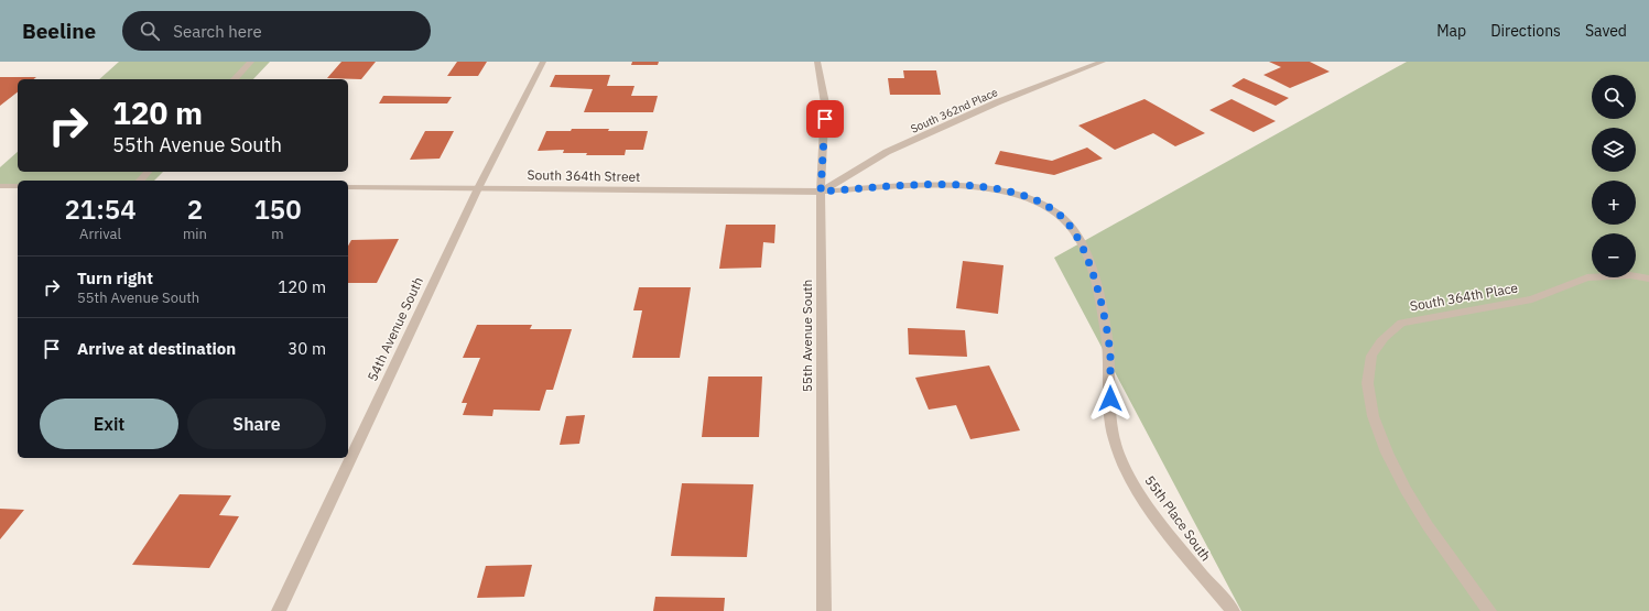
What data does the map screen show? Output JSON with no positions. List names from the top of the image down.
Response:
{
  "streets": {
    "street": [
      "South 362nd Place",
      "South 364th Street",
      "South 364th Place",
      "54th Avenue South",
      "55th Avenue South",
      "55th Place South"
    ]
  },
  "crossings": [
    ["South 362nd Place", "South 364th Street"],
    ["South 362nd Place", "55th Avenue South"],
    ["South 362nd Place", "55th Place South"],
    ["South 364th Street", "54th Avenue South"],
    ["South 364th Street", "55th Avenue South"],
    ["South 364th Street", "55th Place South"],
    ["55th Avenue South", "55th Place South"]
  ],
  "page": {
    "header": "Beeline",
    "search": "Search here",
    "nav": ["Map", "Directions", "Saved"],
    "map_buttons": ["+", "−"],
    "turn": ["120 m", "55th Avenue South"],
    "eta": [
      "21:54",
      "Arrival",
      "2",
      "min",
      "150",
      "m"
    ],
    "list": [
      {
        "name": "Turn right",
        "note": "55th Avenue South",
        "value": "120 m"
      },
      {
        "name": "Arrive at destination",
        "value": "30 m"
      }
    ],
    "buttons": ["Exit", "Share"]
  }
}
